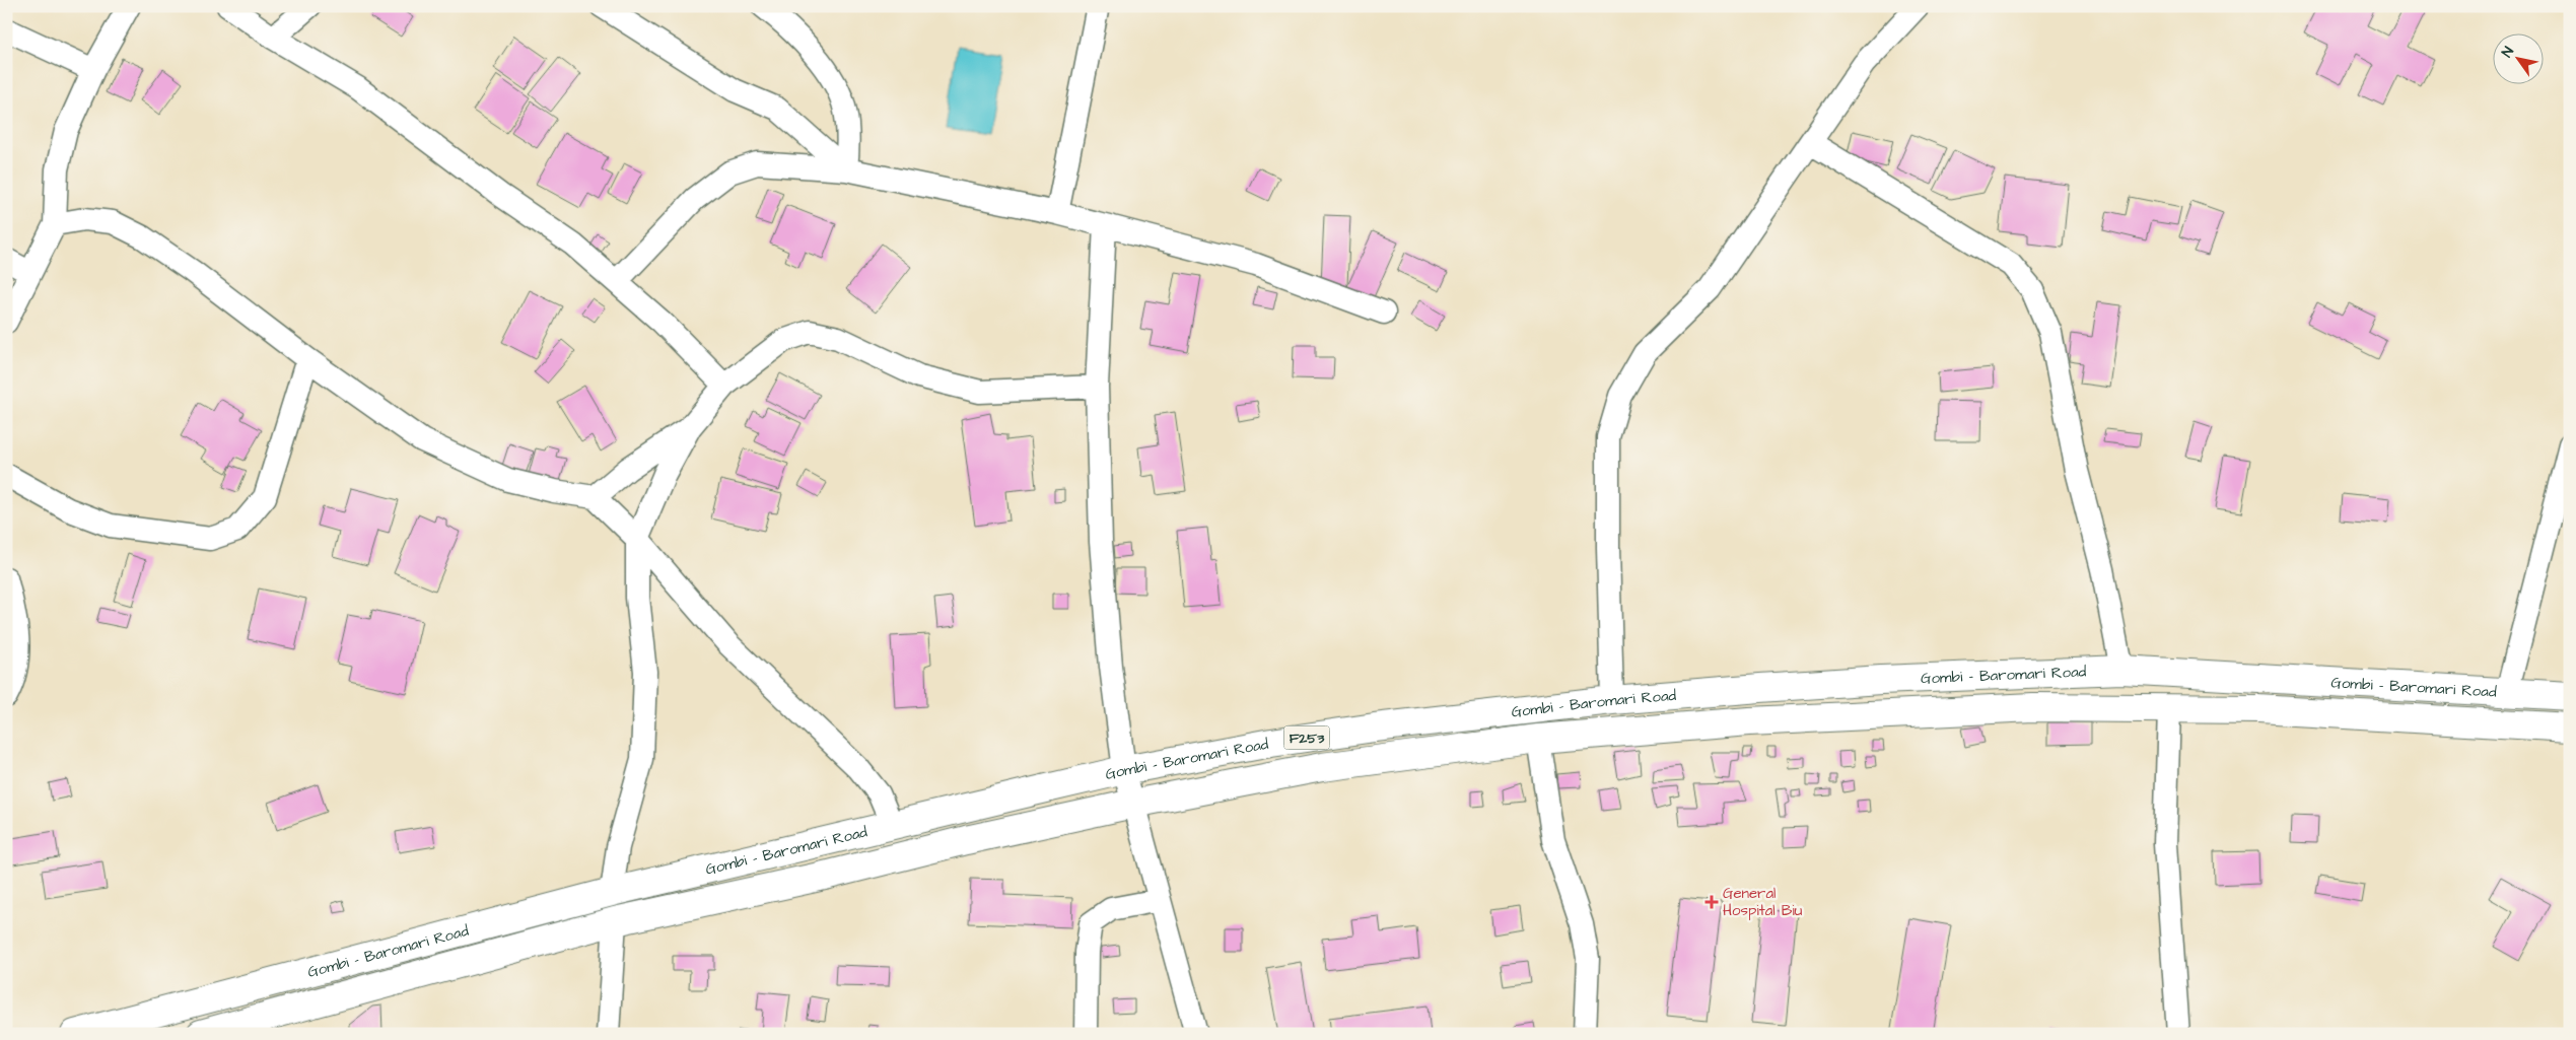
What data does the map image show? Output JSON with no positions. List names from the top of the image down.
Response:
{
  "streets": {
    "main road": ["Gombi - Baromari Road", "F253"]
  },
  "places": {
    "health": ["General Hospital Biu"]
  },
  "north": "top left"
}
